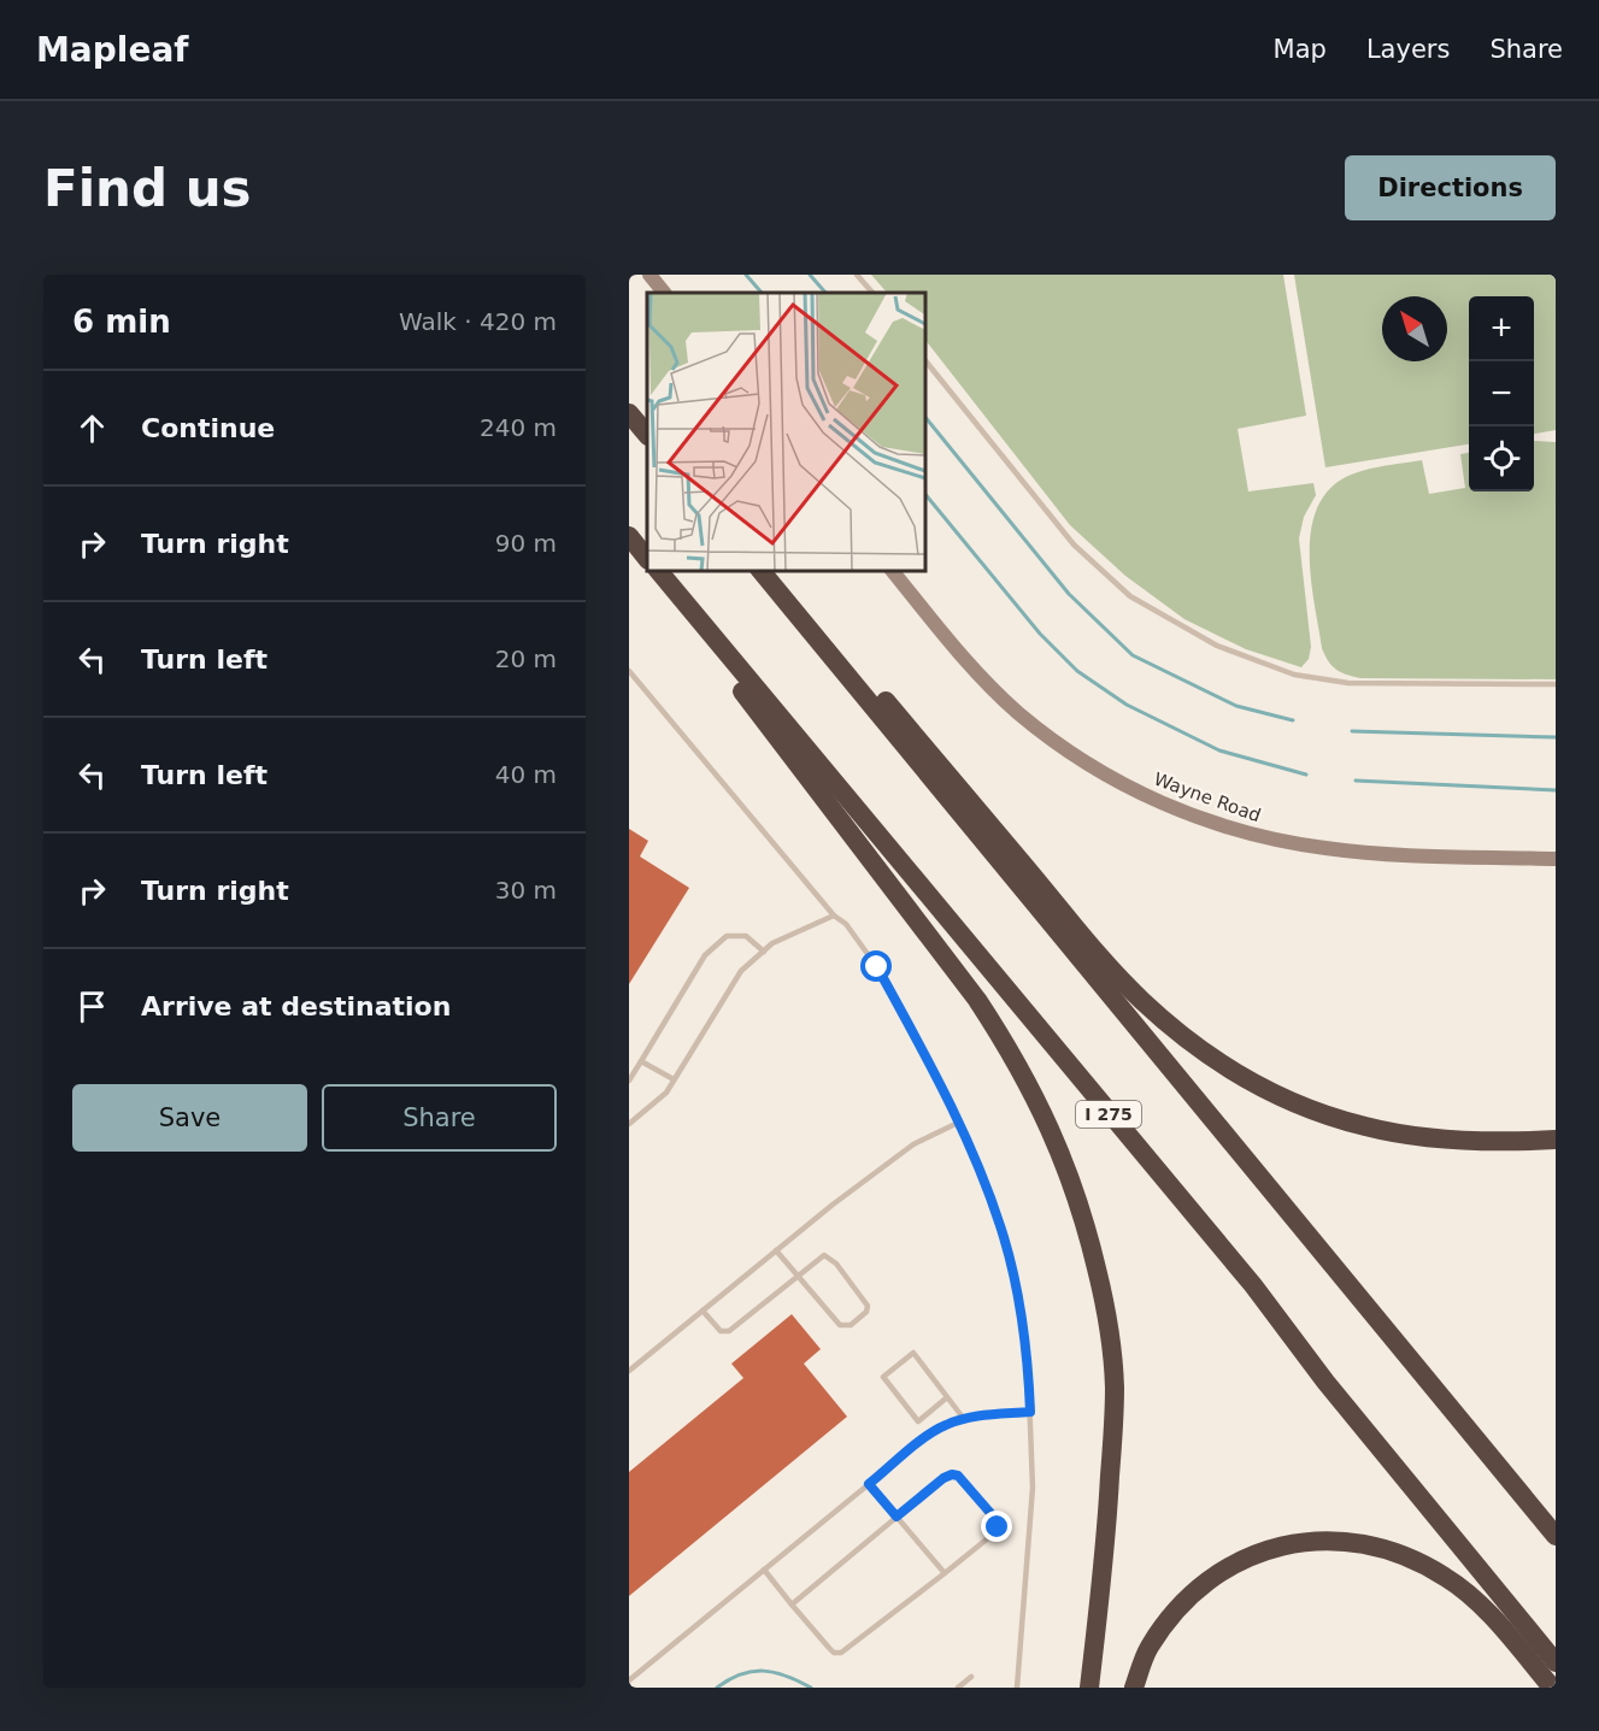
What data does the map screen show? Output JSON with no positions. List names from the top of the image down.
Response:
{
  "streets": {
    "highway": ["I 275"],
    "main road": ["Wayne Road"]
  },
  "north": "top left",
  "page": {
    "header": "Mapleaf",
    "nav": ["Map", "Layers", "Share"],
    "buttons": [
      "Directions",
      ["Save", "Share"]
    ],
    "title": "Find us",
    "heading": ["6 min", "Walk · 420 m"],
    "map_buttons": ["+", "−"],
    "list": [
      ["Continue", "240 m"],
      ["Turn right", "90 m"],
      ["Turn left", "20 m"],
      ["Turn left", "40 m"],
      ["Turn right", "30 m"],
      "Arrive at destination"
    ]
  }
}
